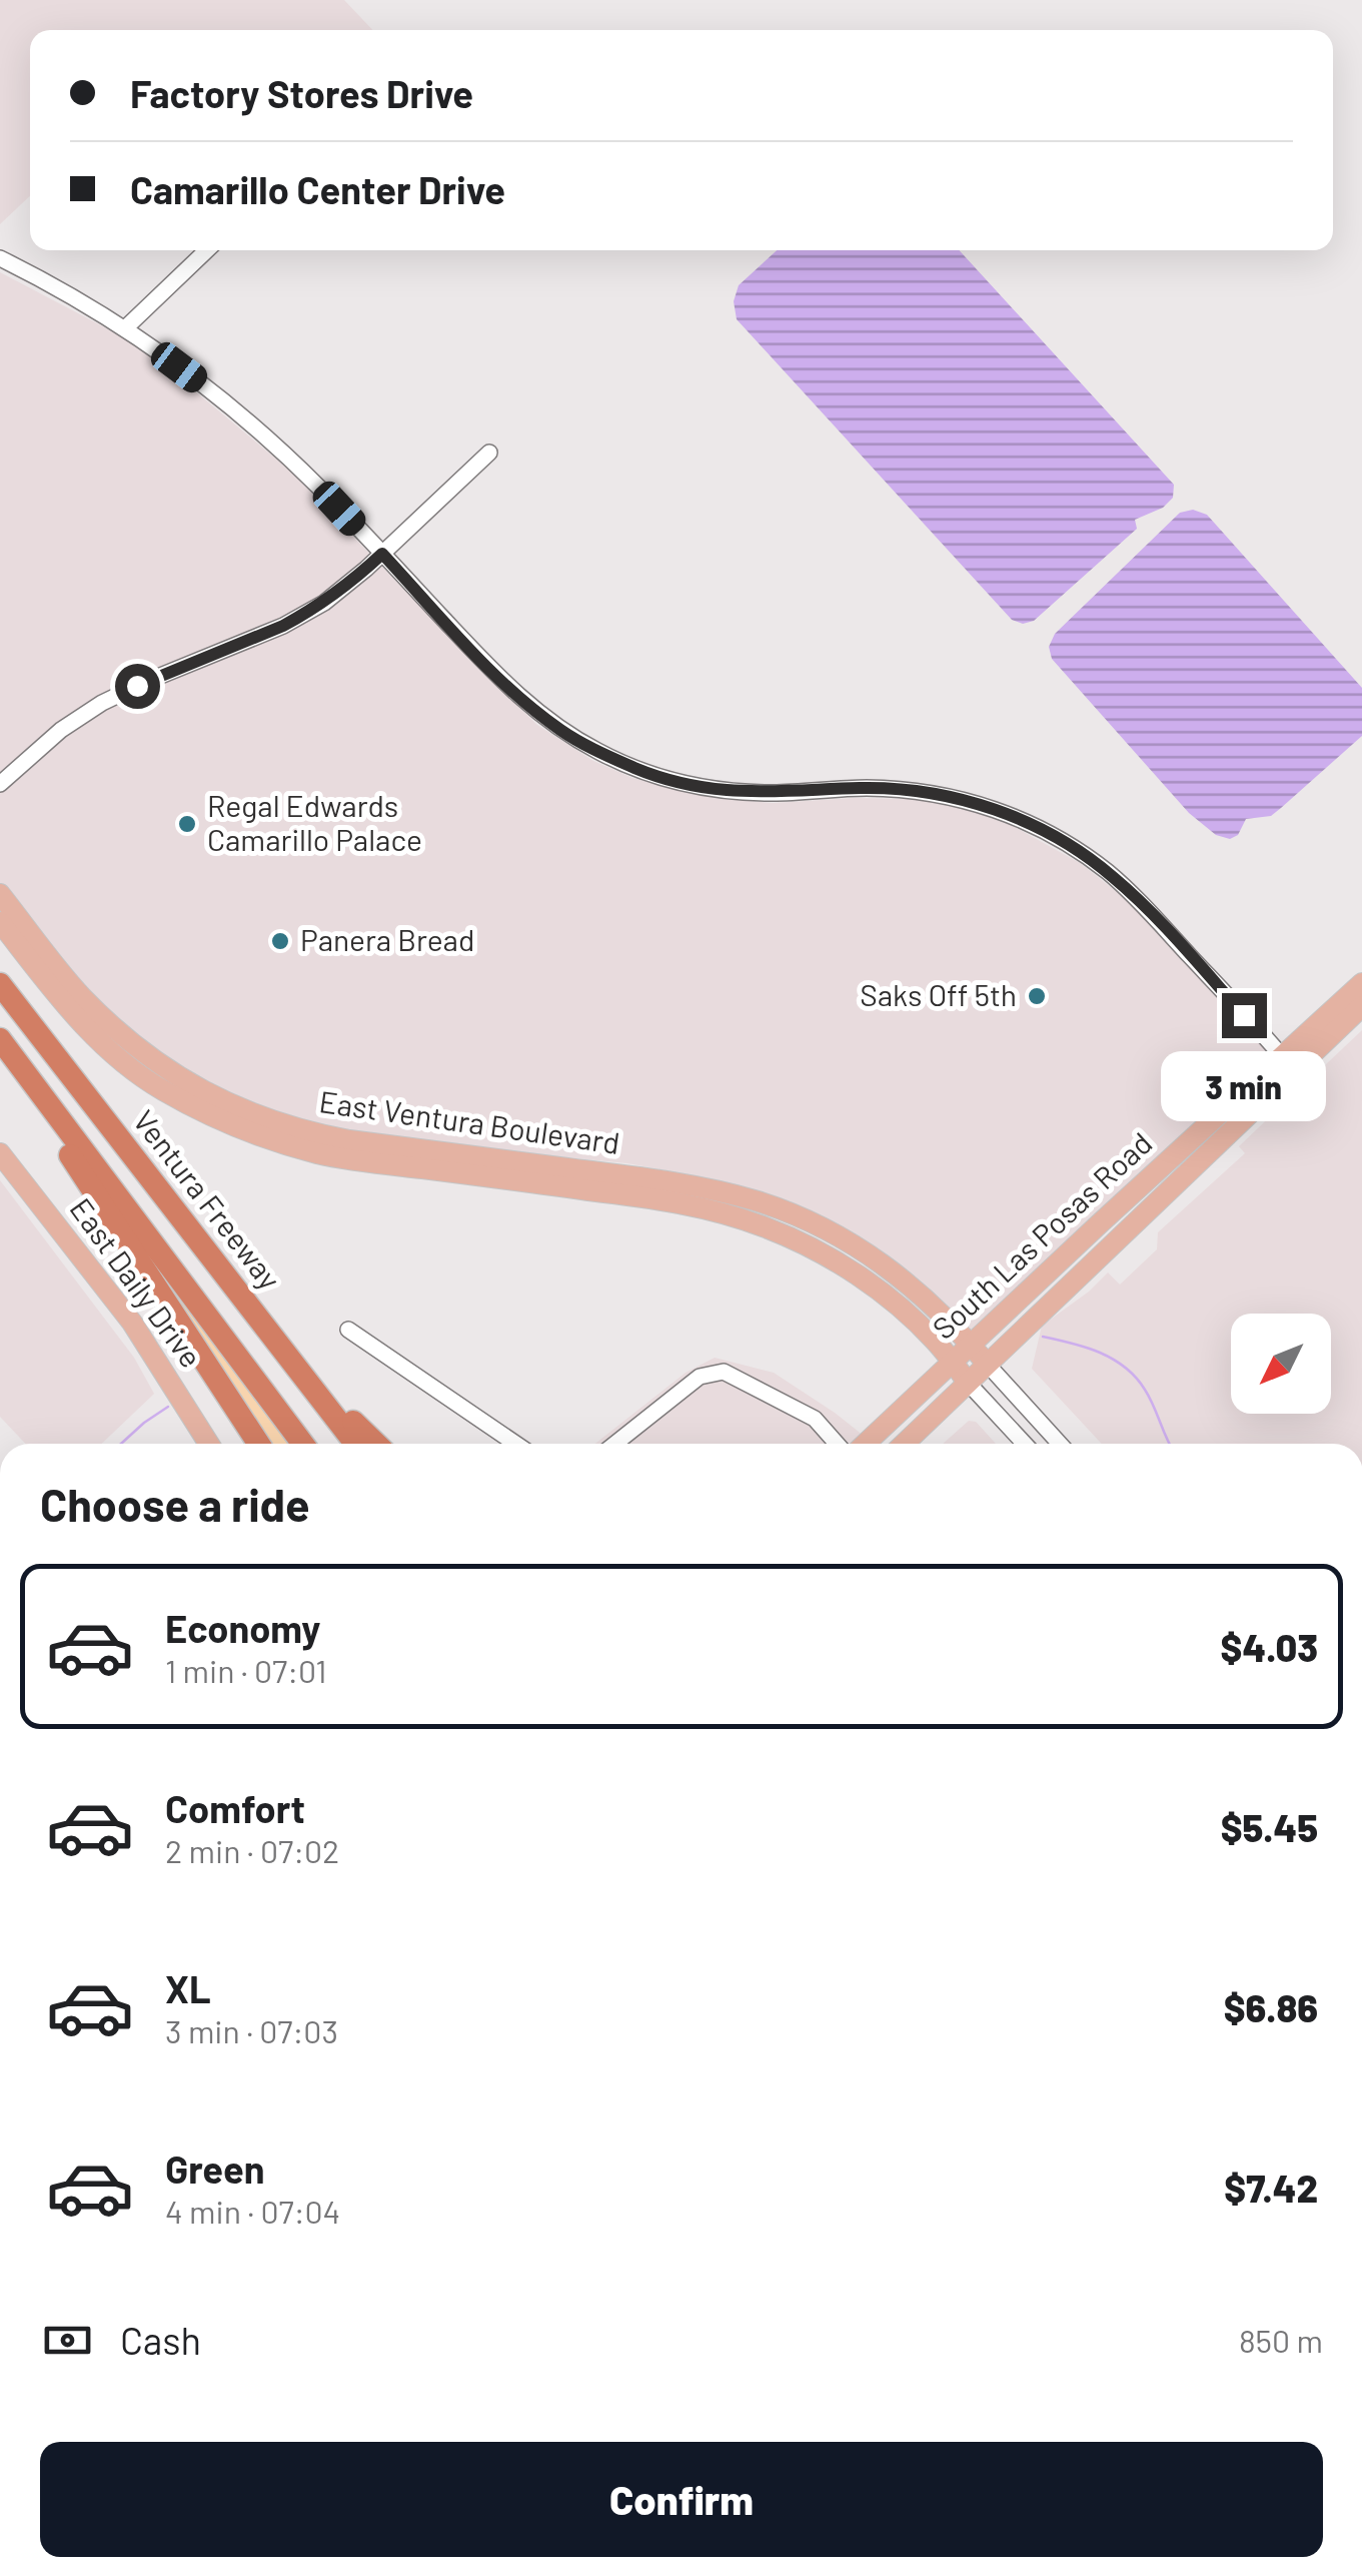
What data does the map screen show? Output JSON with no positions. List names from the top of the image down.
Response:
{
  "streets": {
    "highway": ["Ventura Freeway"],
    "main road": ["East Ventura Boulevard", "South Las Posas Road", "East Daily Drive"]
  },
  "crossings": [
    ["East Ventura Boulevard", "South Las Posas Road"]
  ],
  "places": ["Regal Edwards Camarillo Palace", "Panera Bread", "Saks Off 5th"],
  "north": "bottom left",
  "page": {
    "banner": ["Factory Stores Drive", "Camarillo Center Drive"],
    "bubble": "3 min",
    "heading": "Choose a ride",
    "list": [
      {
        "name": "Economy",
        "note": "1 min · 07:01",
        "value": "$4.03"
      },
      {
        "name": "Comfort",
        "note": "2 min · 07:02",
        "value": "$5.45"
      },
      {
        "name": "XL",
        "note": "3 min · 07:03",
        "value": "$6.86"
      },
      {
        "name": "Green",
        "note": "4 min · 07:04",
        "value": "$7.42"
      }
    ],
    "pay": ["Cash", "850 m"],
    "buttons": "Confirm"
  }
}
